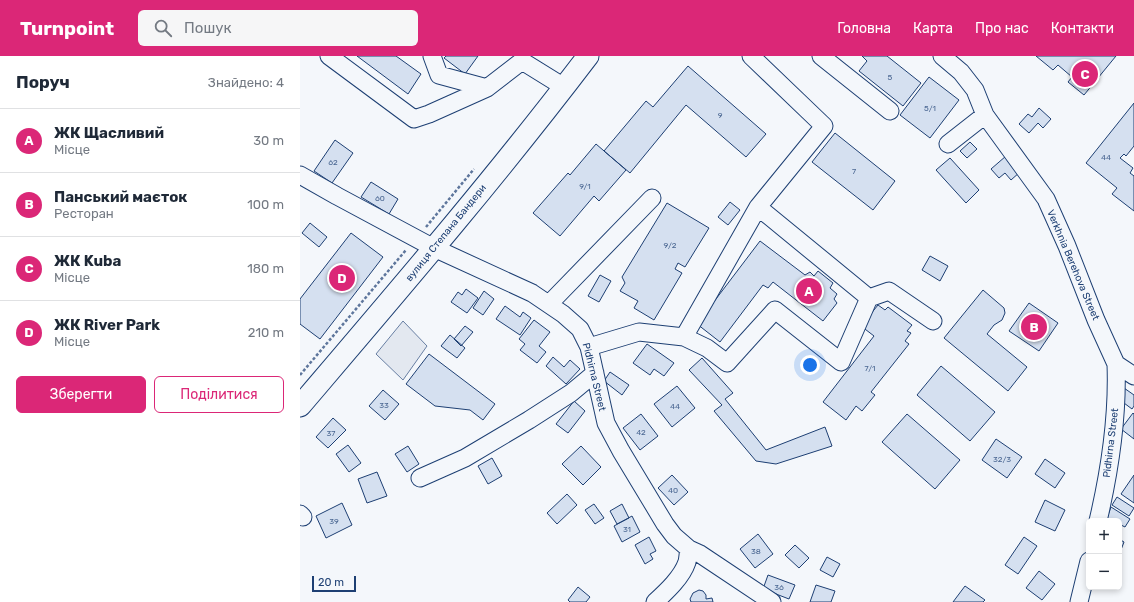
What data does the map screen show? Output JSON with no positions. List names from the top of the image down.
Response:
{
  "streets": {
    "main road": ["вулиця Степана Бандери"],
    "street": ["Verkhnia Berehova Street", "Pidhirna Street"]
  },
  "crossings": [
    ["вулиця Степана Бандери", "Pidhirna Street"],
    ["Verkhnia Berehova Street", "Pidhirna Street"]
  ],
  "house_numbers": [
    "5",
    "5/1",
    "9",
    "44",
    "62",
    "7",
    "9/1",
    "60",
    "9/2",
    "7/1",
    "33",
    "44",
    "42",
    "37",
    "32/3",
    "40",
    "39",
    "31",
    "38",
    "36"
  ],
  "scale_bar": "20 m",
  "page": {
    "header": "Turnpoint",
    "search": "Пошук",
    "nav": [
      "Головна",
      "Карта",
      "Про нас",
      "Контакти"
    ],
    "heading": ["Поруч", "Знайдено: 4"],
    "pins": [
      "C",
      "D",
      "A",
      "B"
    ],
    "list": [
      {
        "mark": "A",
        "name": "ЖК Щасливий",
        "note": "Місце",
        "value": "30 m"
      },
      {
        "mark": "B",
        "name": "Панський маєток",
        "note": "Ресторан",
        "value": "100 m"
      },
      {
        "mark": "C",
        "name": "ЖК Kuba",
        "note": "Місце",
        "value": "180 m"
      },
      {
        "mark": "D",
        "name": "ЖК River Park",
        "note": "Місце",
        "value": "210 m"
      }
    ],
    "buttons": ["Зберегти", "Поділитися"],
    "map_buttons": ["+", "−"],
    "scale": "20 m"
  }
}
